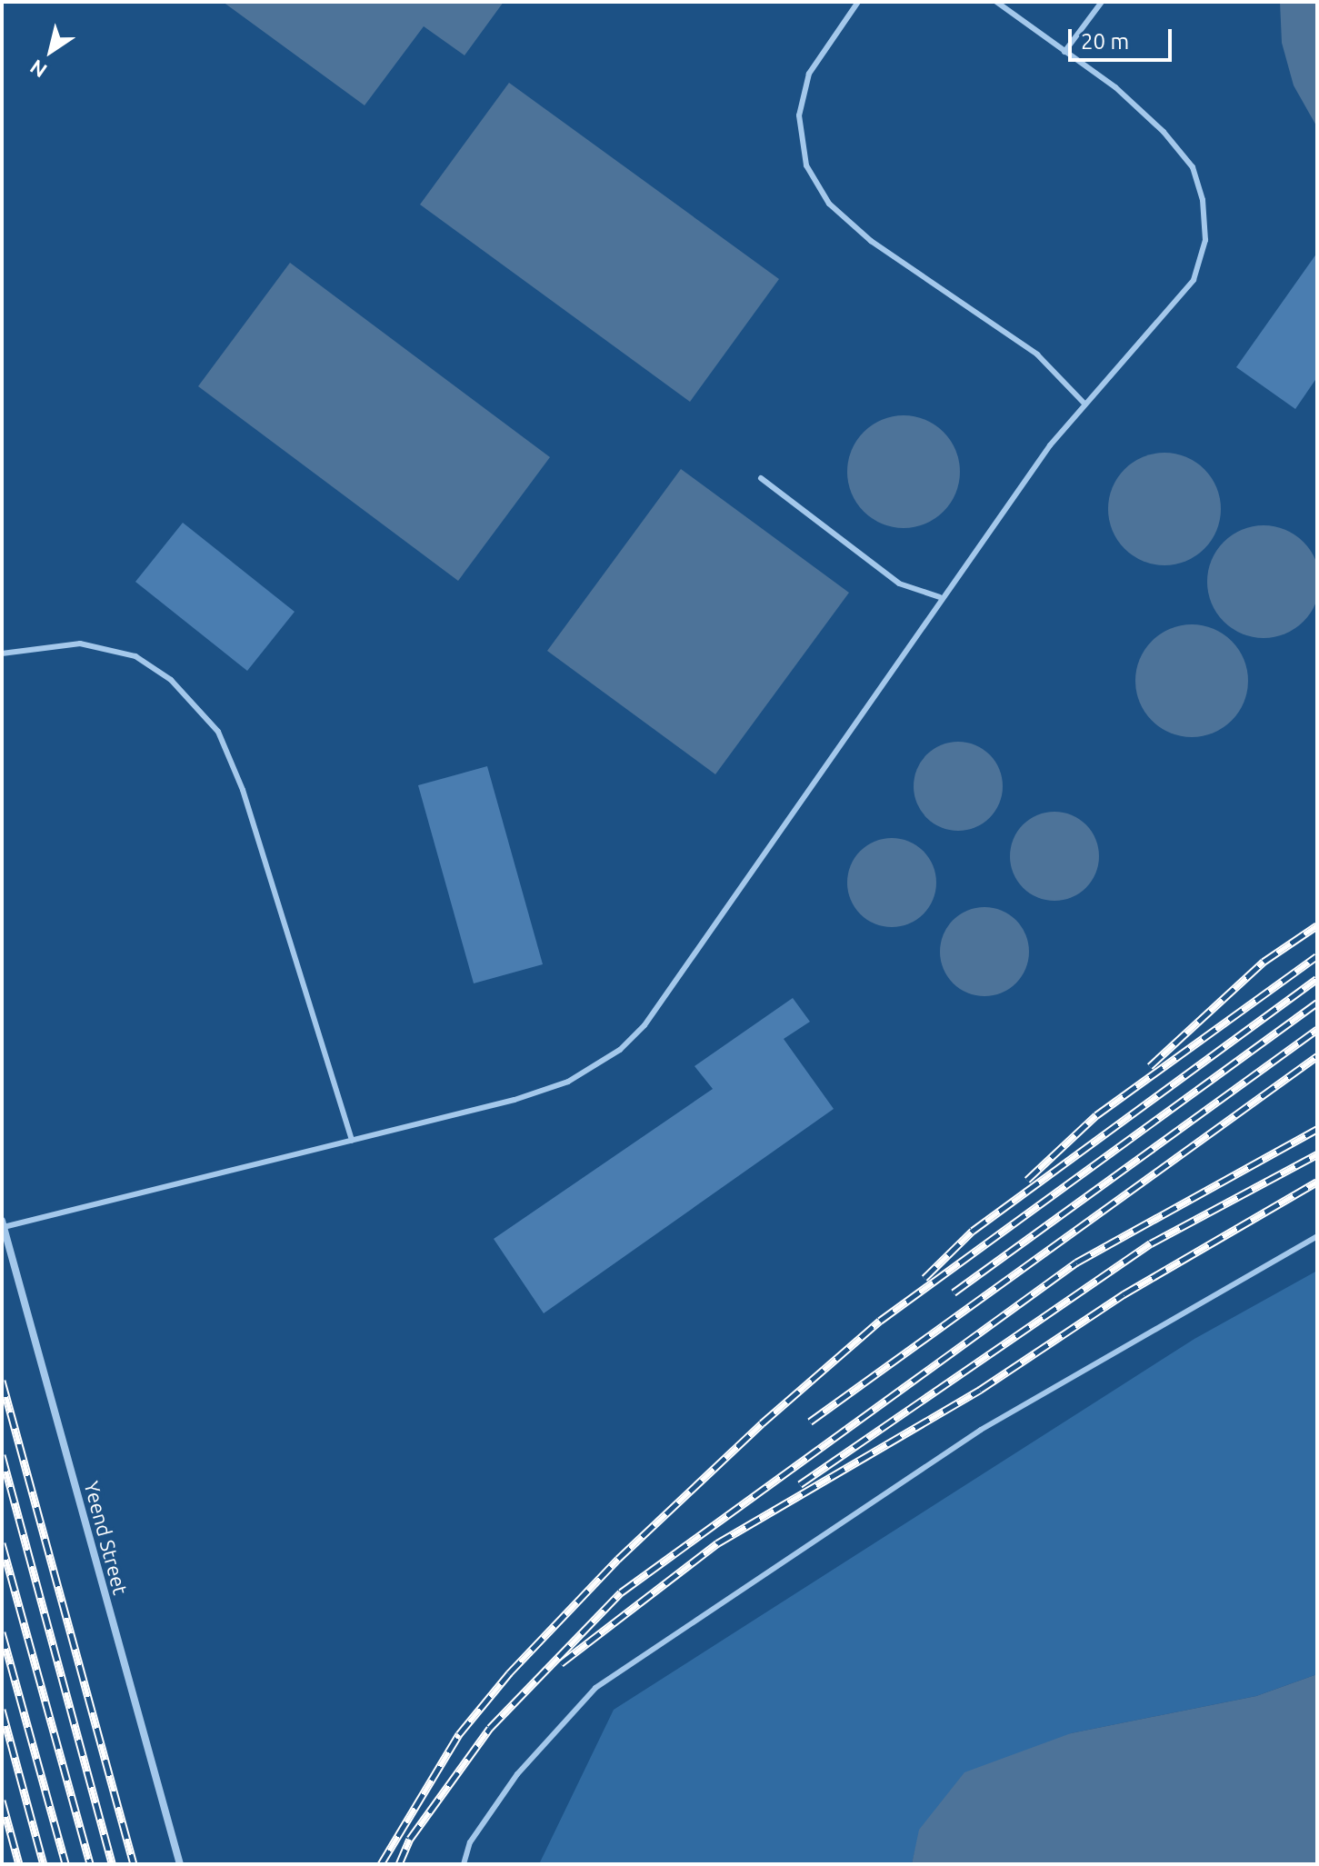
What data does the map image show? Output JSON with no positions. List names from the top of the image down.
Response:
{
  "streets": {
    "street": ["Yeend Street"]
  },
  "scale_bar": "20 m",
  "north": "bottom left"
}
